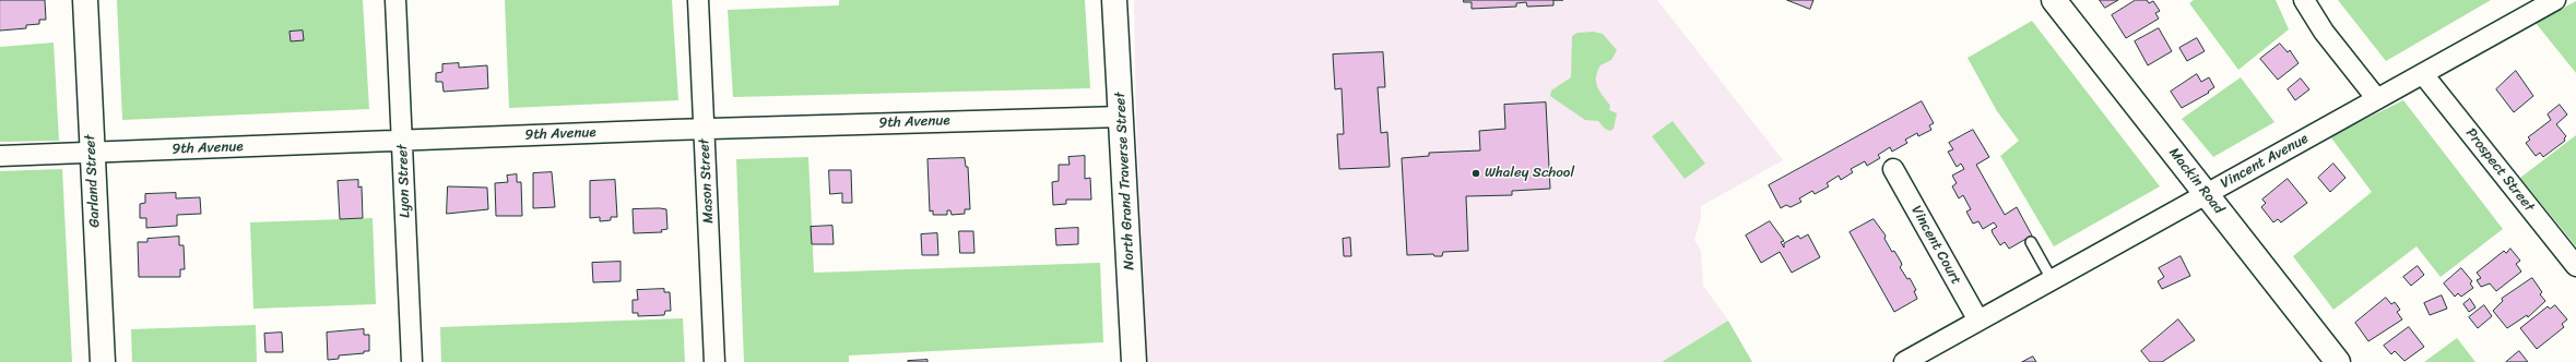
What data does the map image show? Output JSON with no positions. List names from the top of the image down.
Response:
{
  "streets": {
    "street": [
      "9th Avenue",
      "Vincent Avenue",
      "Prospect Street",
      "Garland Street",
      "Lyon Street",
      "Mason Street",
      "North Grand Traverse Street",
      "Mackin Road",
      "Vincent Court"
    ]
  },
  "crossings": [
    ["9th Avenue", "Garland Street"],
    ["9th Avenue", "Lyon Street"],
    ["9th Avenue", "Mason Street"],
    ["9th Avenue", "North Grand Traverse Street"],
    ["Vincent Avenue", "Prospect Street"],
    ["Vincent Avenue", "Mackin Road"],
    ["Vincent Avenue", "Vincent Court"]
  ],
  "places": ["Whaley School"]
}
